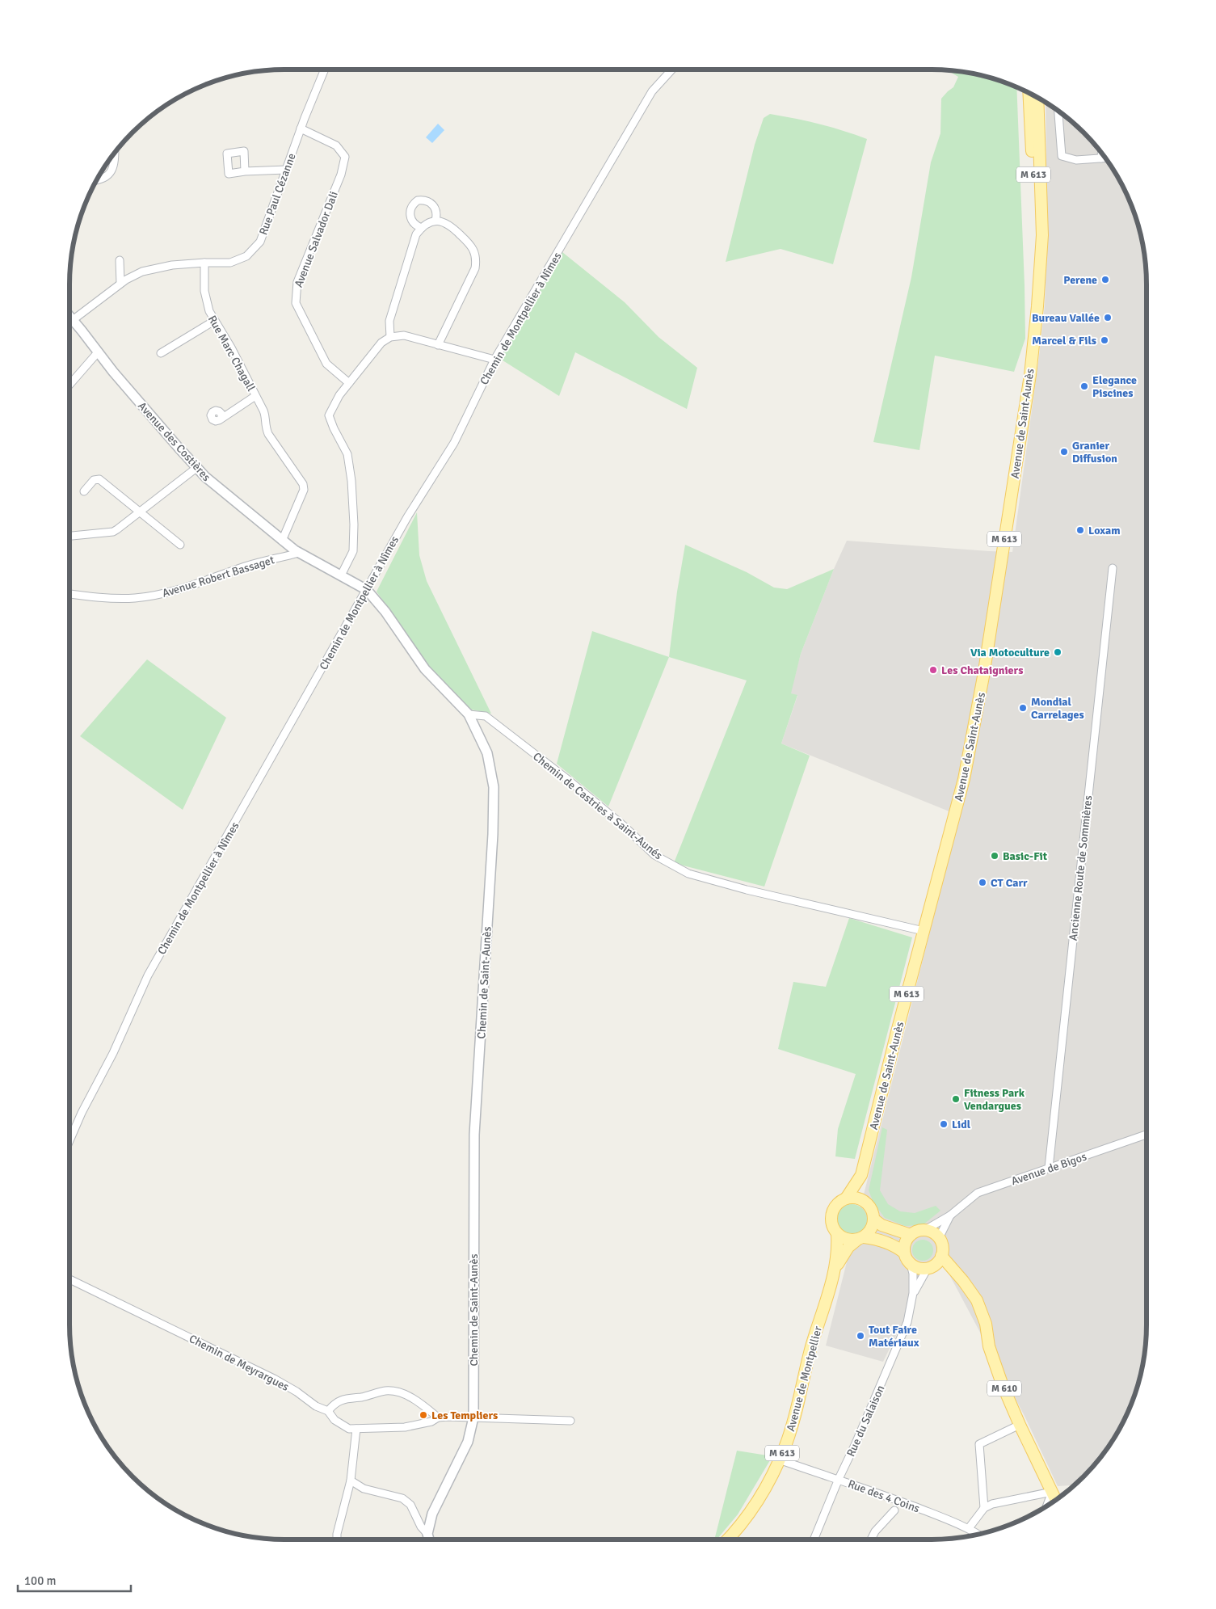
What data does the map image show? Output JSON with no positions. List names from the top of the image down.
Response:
{
  "streets": {
    "main road": [
      "M 613",
      "Avenue de Saint-Aunès",
      "Avenue de Montpellier",
      "M 610"
    ],
    "street": [
      "Rue Paul Cézanne",
      "Avenue Salvador Dali",
      "Chemin de Montpellier à Nîmes",
      "Rue Marc Chagall",
      "Avenue des Costières",
      "Avenue Robert Bassaget",
      "Chemin de Castries à Saint-Aunés",
      "Ancienne Route de Sommières",
      "Chemin de Saint-Aunès",
      "Avenue de Bigos",
      "Chemin de Meyrargues",
      "Rue du Salaison",
      "Rue des 4 Coins"
    ]
  },
  "crossings": [
    ["Rue Paul Cézanne", "Avenue Salvador Dali"],
    ["Rue Paul Cézanne", "Rue Marc Chagall"],
    ["Rue Paul Cézanne", "Avenue des Costières"],
    ["Chemin de Montpellier à Nîmes", "Avenue des Costières"],
    ["Chemin de Montpellier à Nîmes", "Chemin de Saint-Aunès"],
    ["Rue Marc Chagall", "Avenue des Costières"],
    ["Avenue de Saint-Aunès", "Chemin de Castries à Saint-Aunés"],
    ["Avenue de Saint-Aunès", "Avenue de Montpellier"],
    ["Avenue des Costières", "Avenue Robert Bassaget"],
    ["Avenue des Costières", "Chemin de Saint-Aunès"],
    ["Chemin de Castries à Saint-Aunés", "Chemin de Saint-Aunès"],
    ["Ancienne Route de Sommières", "Avenue de Bigos"],
    ["Chemin de Saint-Aunès", "Chemin de Meyrargues"],
    ["Avenue de Bigos", "M 610"],
    ["Avenue de Bigos", "Rue du Salaison"],
    ["Avenue de Montpellier", "Rue des 4 Coins"],
    ["M 610", "Rue du Salaison"],
    ["Rue du Salaison", "Rue des 4 Coins"]
  ],
  "places": [
    "Perene",
    "Bureau Vallée",
    "Marcel & Fils",
    "Elegance Piscines",
    "Granier Diffusion",
    "Loxam",
    "Via Motoculture",
    "Les Chataigniers",
    "Mondial Carrelages",
    "Basic-Fit",
    "CT Carr",
    "Fitness Park Vendargues",
    "Lidl",
    "Tout Faire Matériaux",
    "Les Templiers"
  ],
  "scale_bar": "100 m"
}
